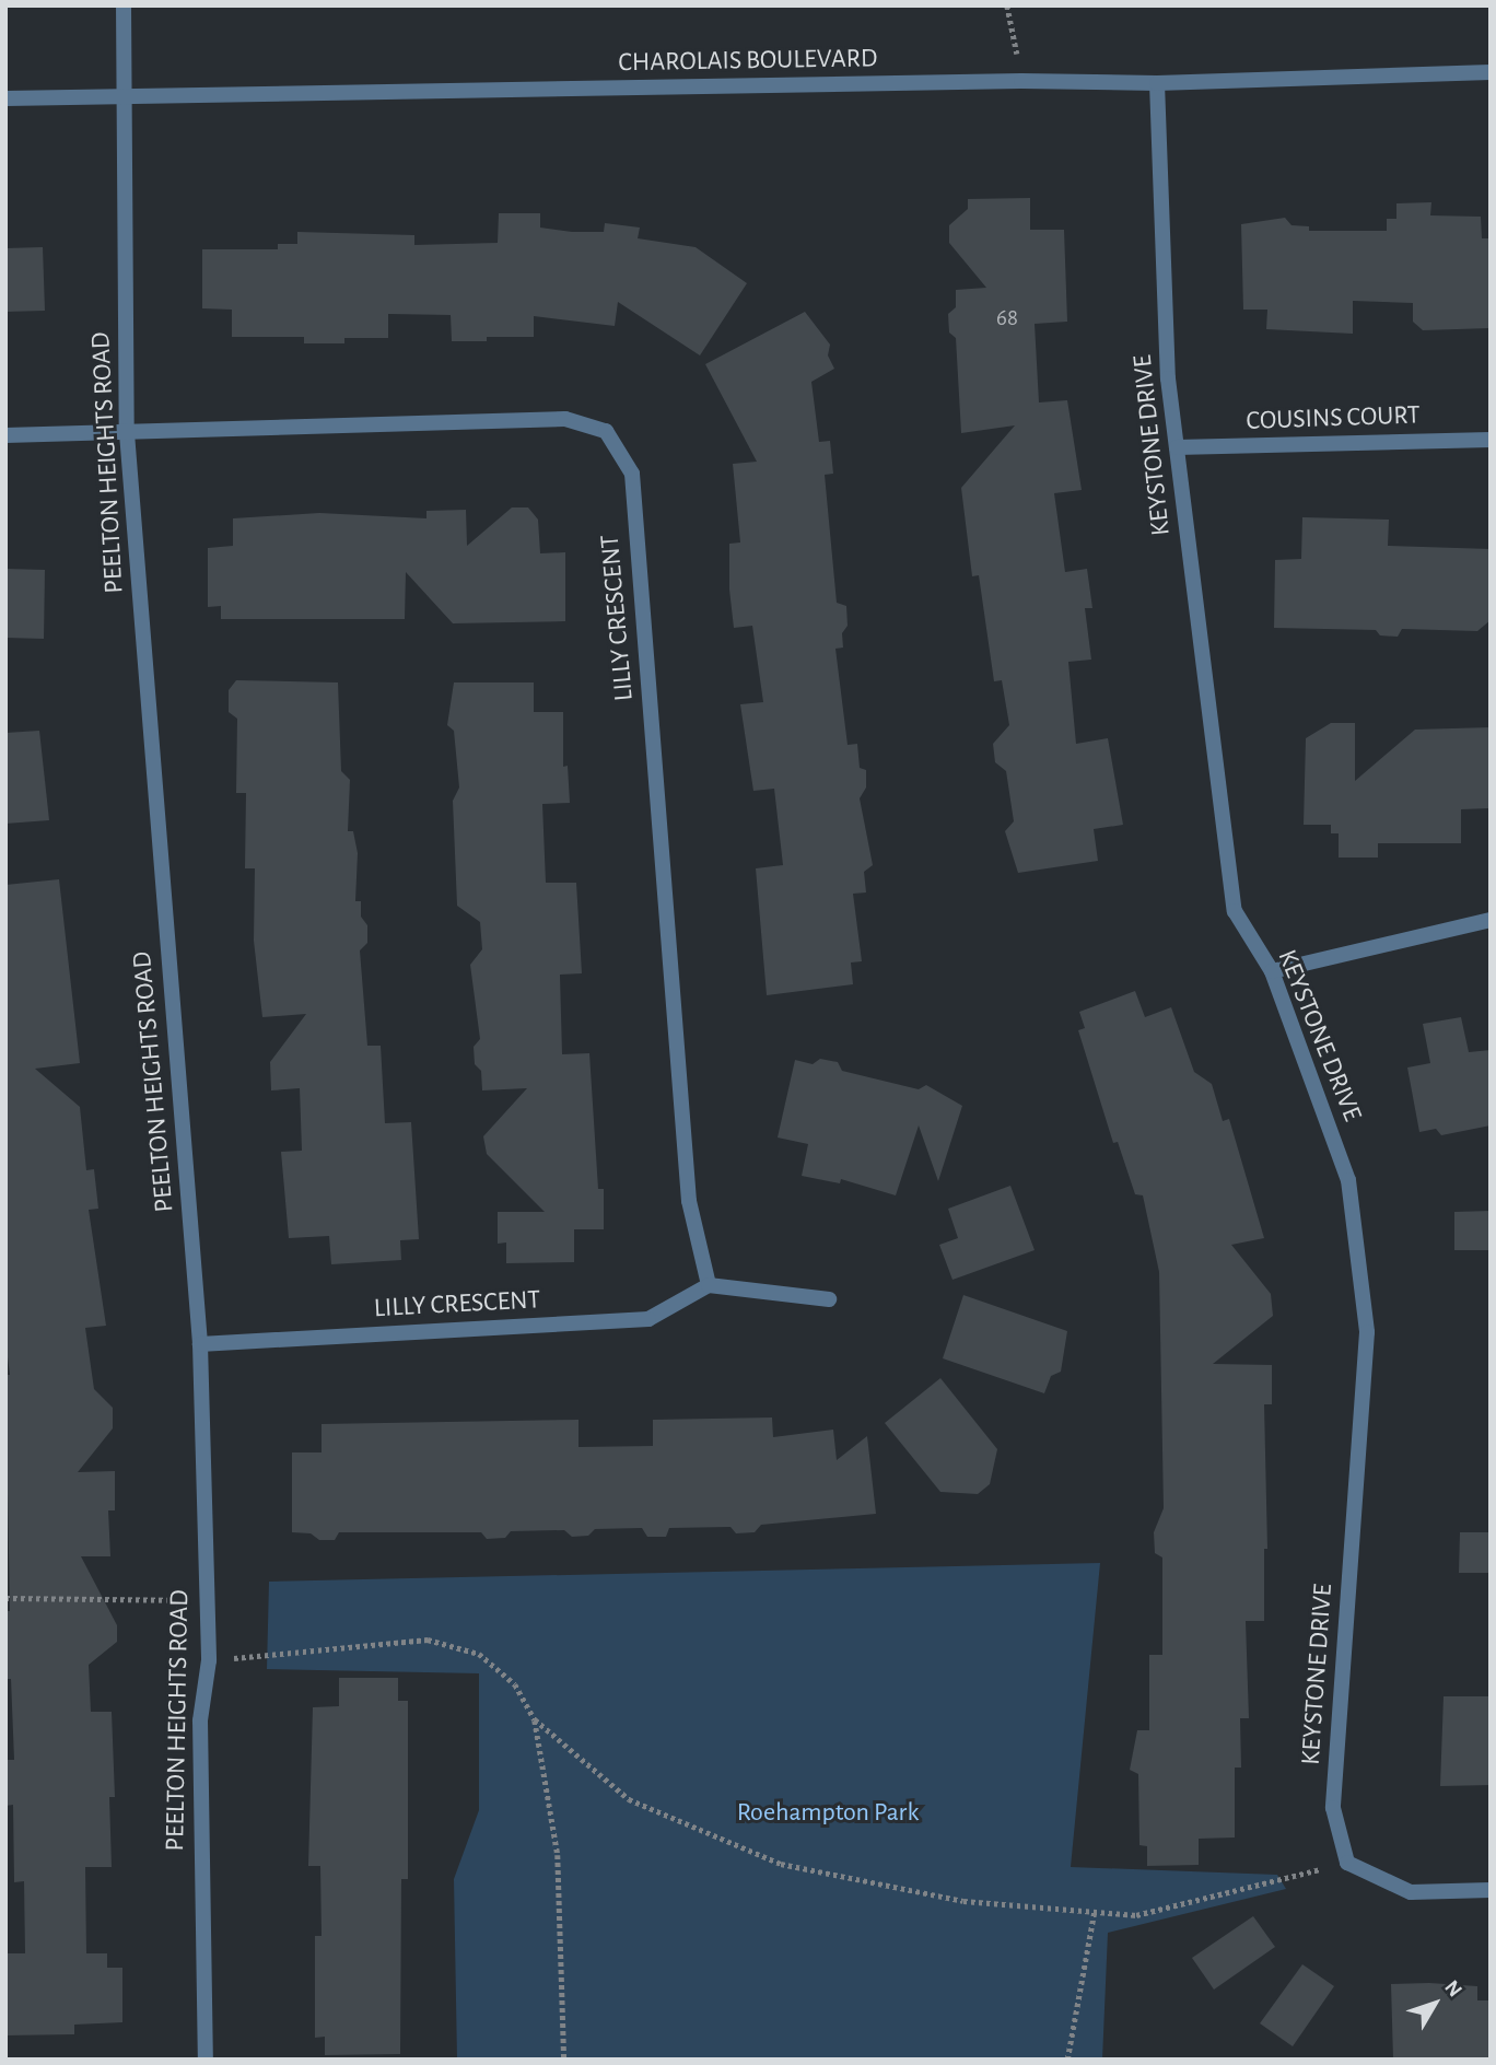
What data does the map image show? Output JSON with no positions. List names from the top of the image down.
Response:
{
  "streets": {
    "street": [
      "CHAROLAIS BOULEVARD",
      "COUSINS COURT",
      "KEYSTONE DRIVE",
      "PEELTON HEIGHTS ROAD",
      "LILLY CRESCENT"
    ]
  },
  "crossings": [
    ["CHAROLAIS BOULEVARD", "KEYSTONE DRIVE"],
    ["CHAROLAIS BOULEVARD", "PEELTON HEIGHTS ROAD"],
    ["COUSINS COURT", "KEYSTONE DRIVE"],
    ["PEELTON HEIGHTS ROAD", "LILLY CRESCENT"]
  ],
  "parks": ["Roehampton Park"],
  "house_numbers": ["68"],
  "north": "top right"
}
